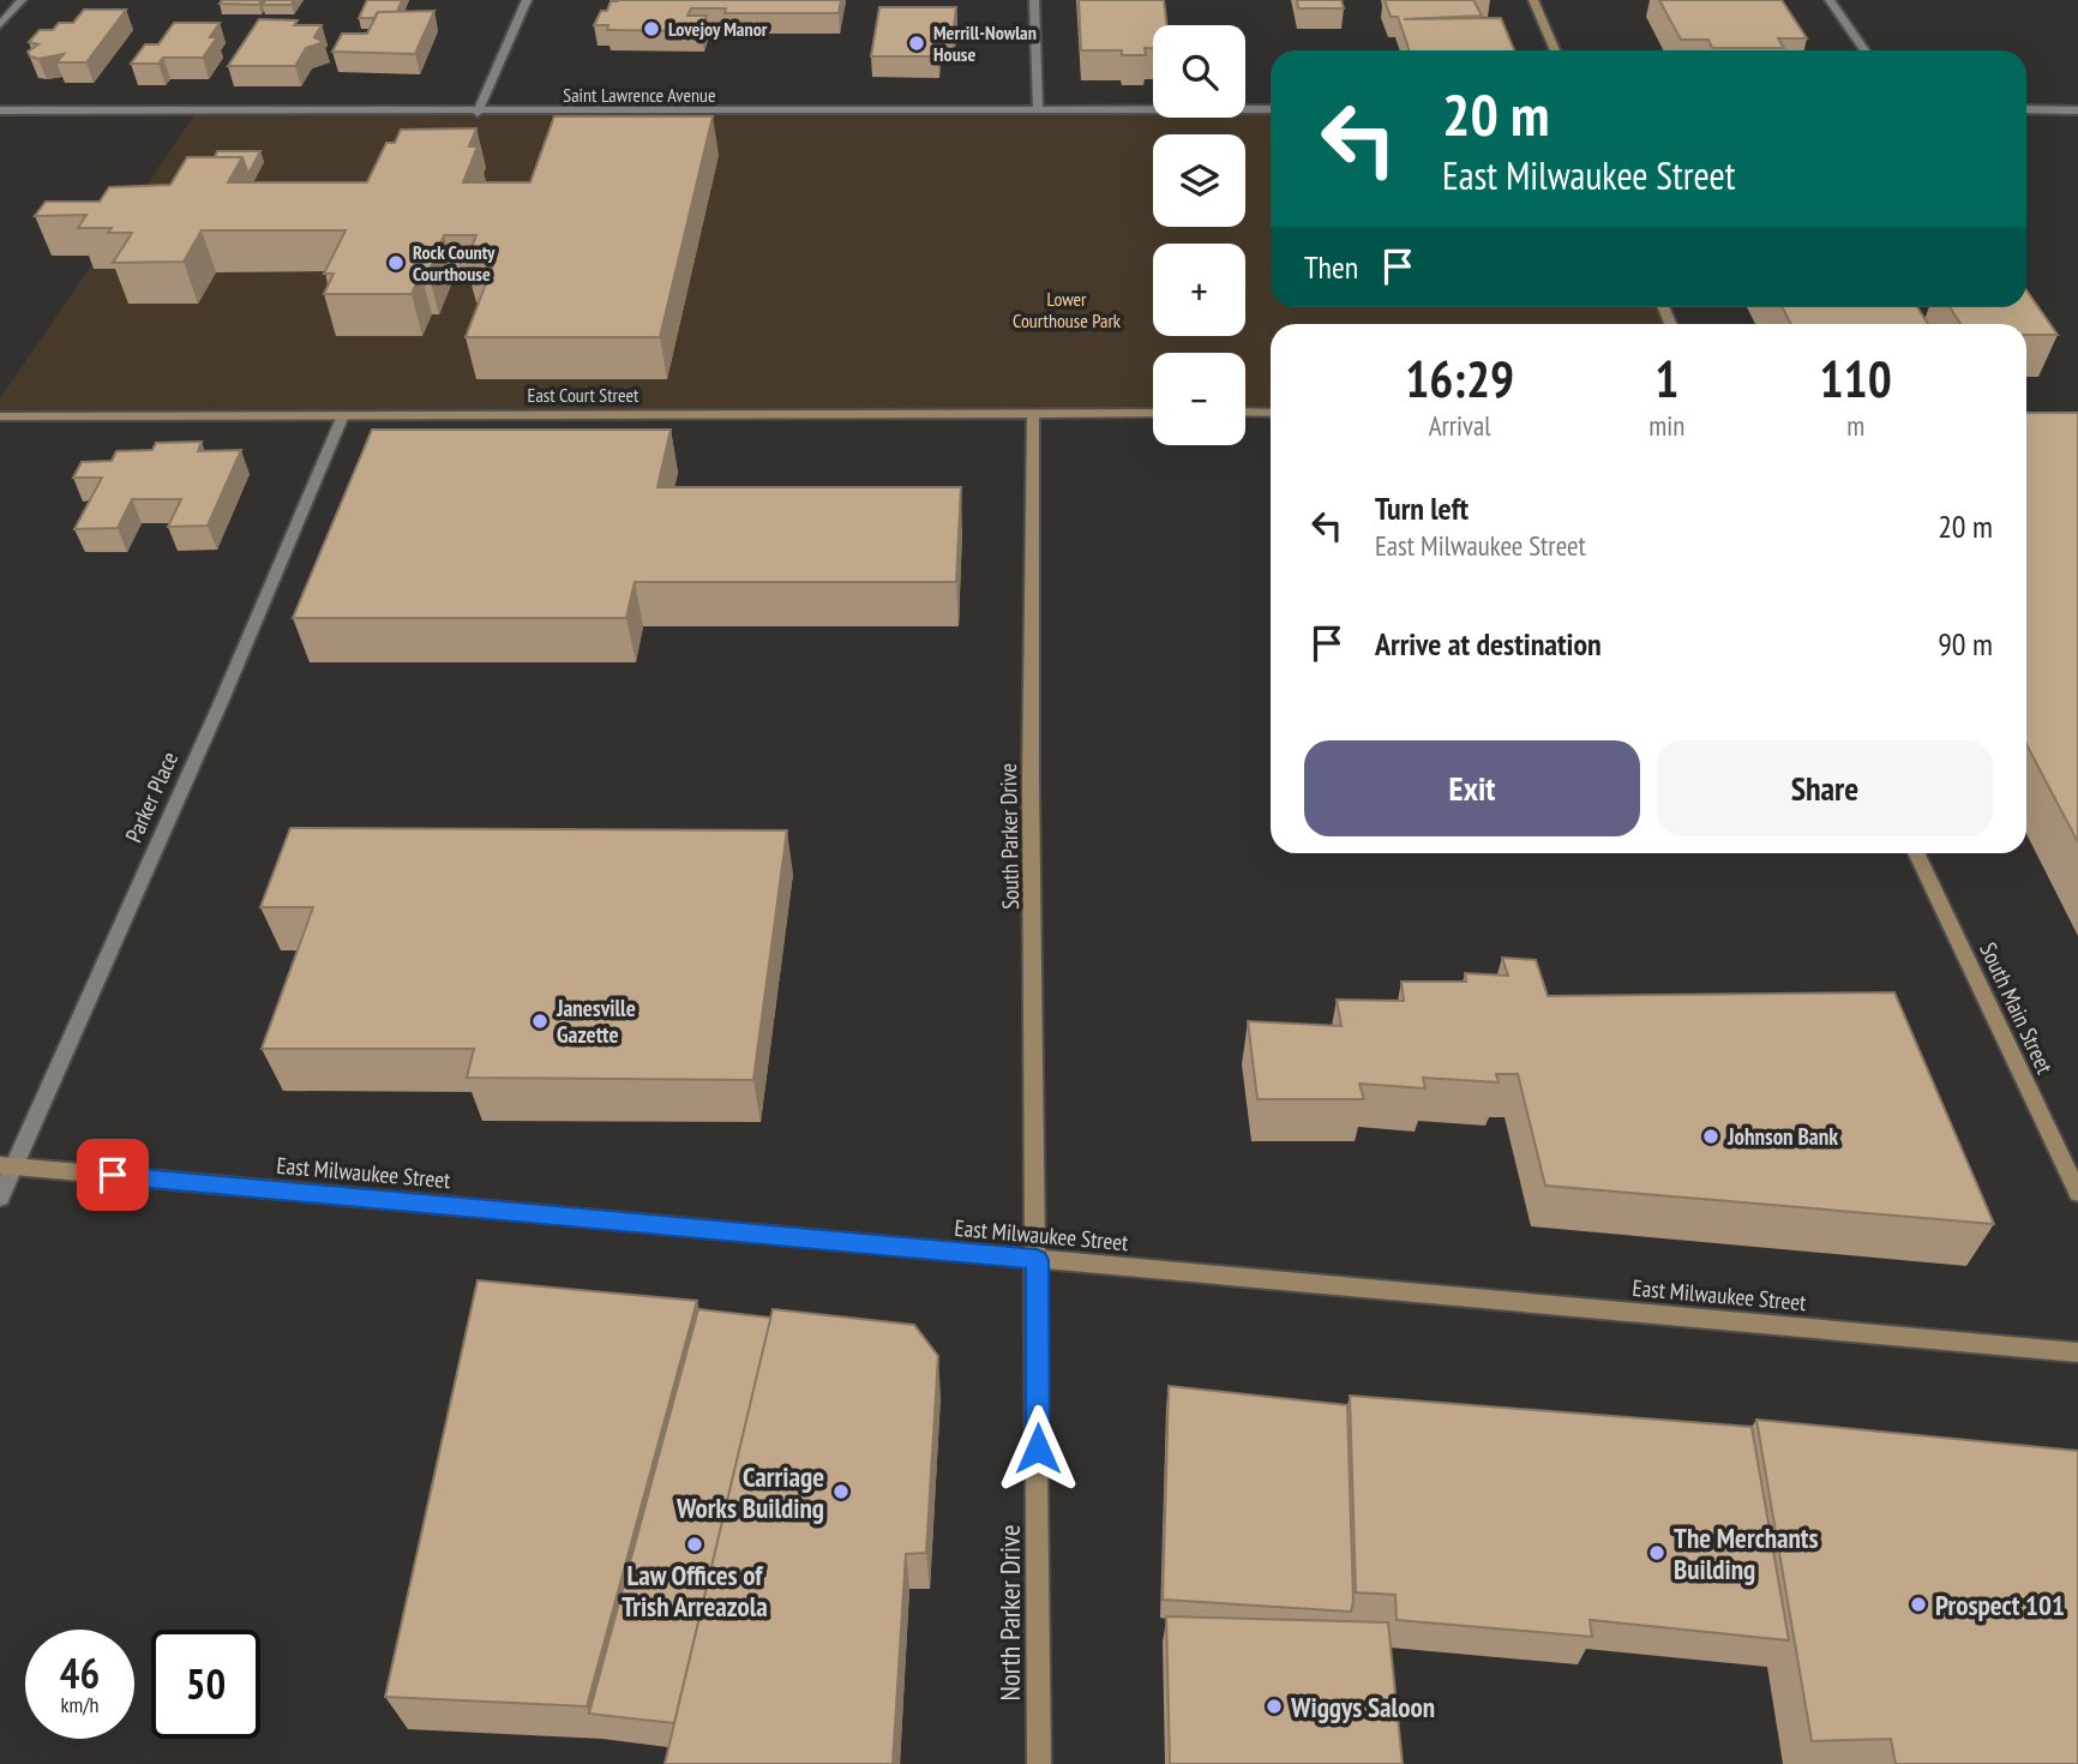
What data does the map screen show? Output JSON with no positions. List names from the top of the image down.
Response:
{
  "streets": {
    "main road": [
      "East Court Street",
      "South Parker Drive",
      "South Main Street",
      "East Milwaukee Street",
      "North Parker Drive"
    ],
    "street": ["Saint Lawrence Avenue", "Parker Place"]
  },
  "crossings": [
    ["East Court Street", "Parker Place"],
    ["East Court Street", "South Parker Drive"],
    ["Parker Place", "East Milwaukee Street"],
    ["South Parker Drive", "East Milwaukee Street"],
    ["South Parker Drive", "North Parker Drive"],
    ["East Milwaukee Street", "North Parker Drive"]
  ],
  "parks": ["Lower Courthouse Park"],
  "places": [
    "Lovejoy Manor",
    "Merrill-Nowlan House",
    "Rock County Courthouse",
    "Janesville Gazette",
    "Johnson Bank",
    "Carriage Works Building",
    "Law Offices of Trish Arreazola",
    "The Merchants Building",
    "Prospect 101",
    "Wiggys Saloon"
  ],
  "page": {
    "map_buttons": ["+", "−"],
    "turn": ["20 m", "East Milwaukee Street"],
    "then": "Then",
    "eta": [
      "16:29",
      "Arrival",
      "1",
      "min",
      "110",
      "m"
    ],
    "list": [
      {
        "name": "Turn left",
        "note": "East Milwaukee Street",
        "value": "20 m"
      },
      {
        "name": "Arrive at destination",
        "value": "90 m"
      }
    ],
    "buttons": ["Exit", "Share"],
    "speed": "46 km/h",
    "limit": "50"
  }
}
